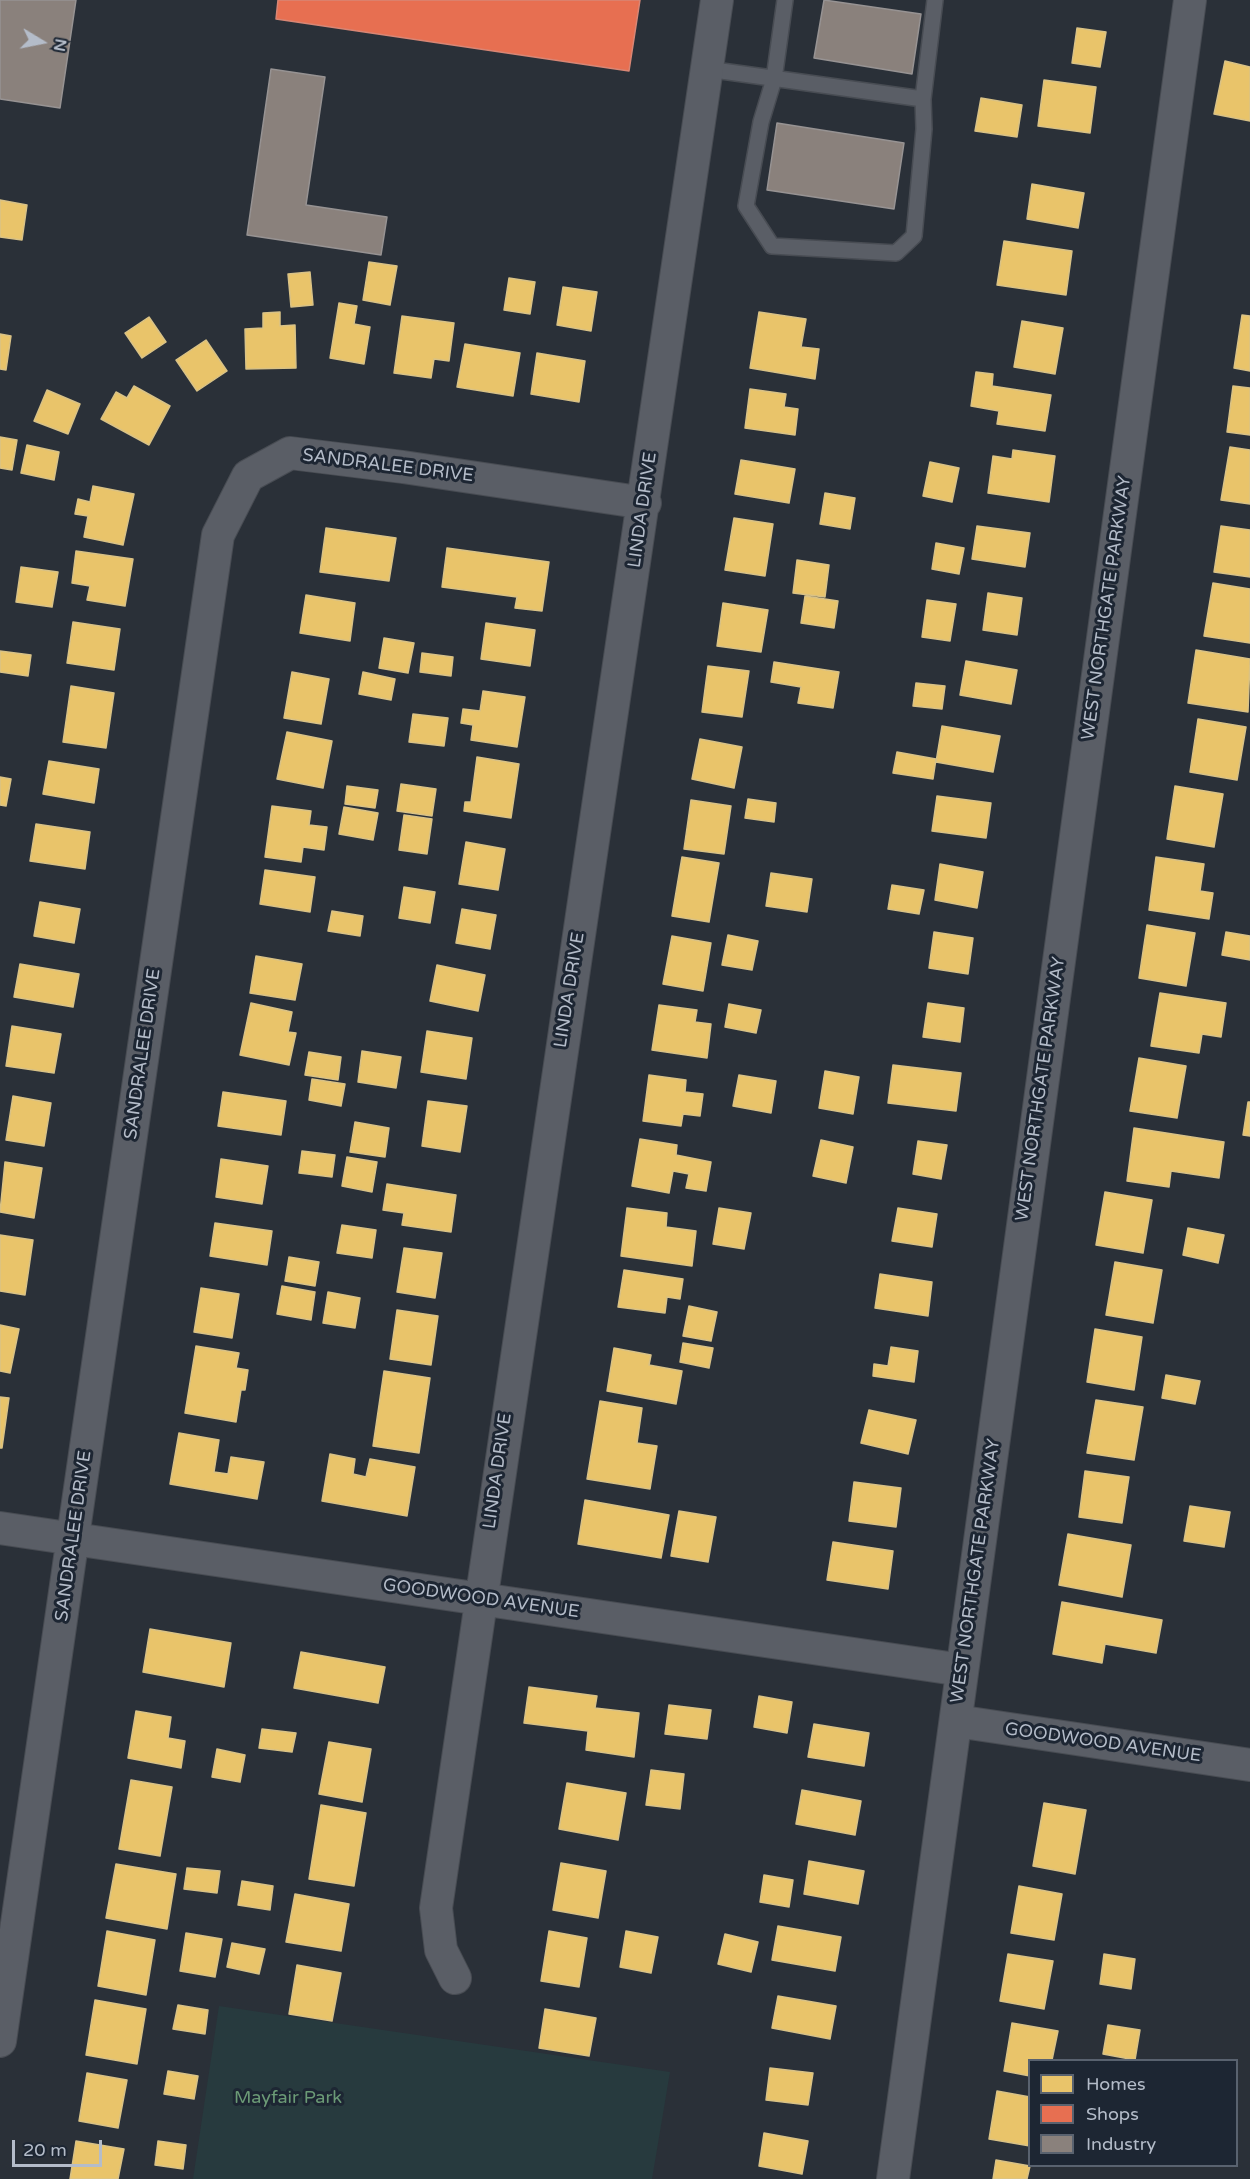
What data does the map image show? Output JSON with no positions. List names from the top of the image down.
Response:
{
  "streets": {
    "street": [
      "SANDRALEE DRIVE",
      "LINDA DRIVE",
      "WEST NORTHGATE PARKWAY",
      "GOODWOOD AVENUE"
    ]
  },
  "crossings": [
    ["SANDRALEE DRIVE", "LINDA DRIVE"],
    ["SANDRALEE DRIVE", "GOODWOOD AVENUE"],
    ["LINDA DRIVE", "GOODWOOD AVENUE"],
    ["WEST NORTHGATE PARKWAY", "GOODWOOD AVENUE"]
  ],
  "parks": ["Mayfair Park"],
  "legend": ["Homes", "Shops", "Industry"],
  "scale_bar": "20 m",
  "north": "right"
}
